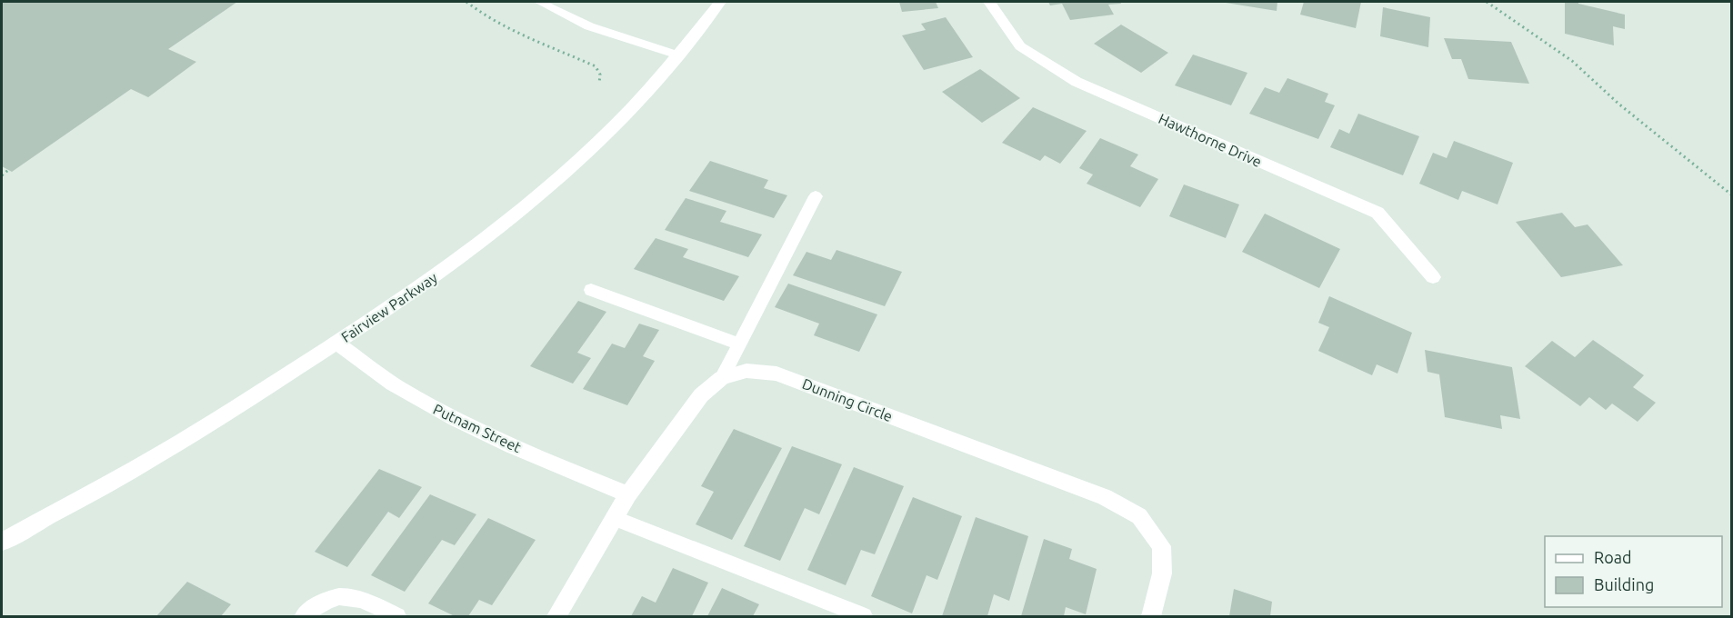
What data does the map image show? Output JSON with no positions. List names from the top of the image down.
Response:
{
  "streets": {
    "street": [
      "Hawthorne Drive",
      "Fairview Parkway",
      "Dunning Circle",
      "Putnam Street"
    ]
  },
  "crossings": [
    ["Fairview Parkway", "Putnam Street"],
    ["Dunning Circle", "Putnam Street"]
  ],
  "legend": ["Road", "Building"]
}
